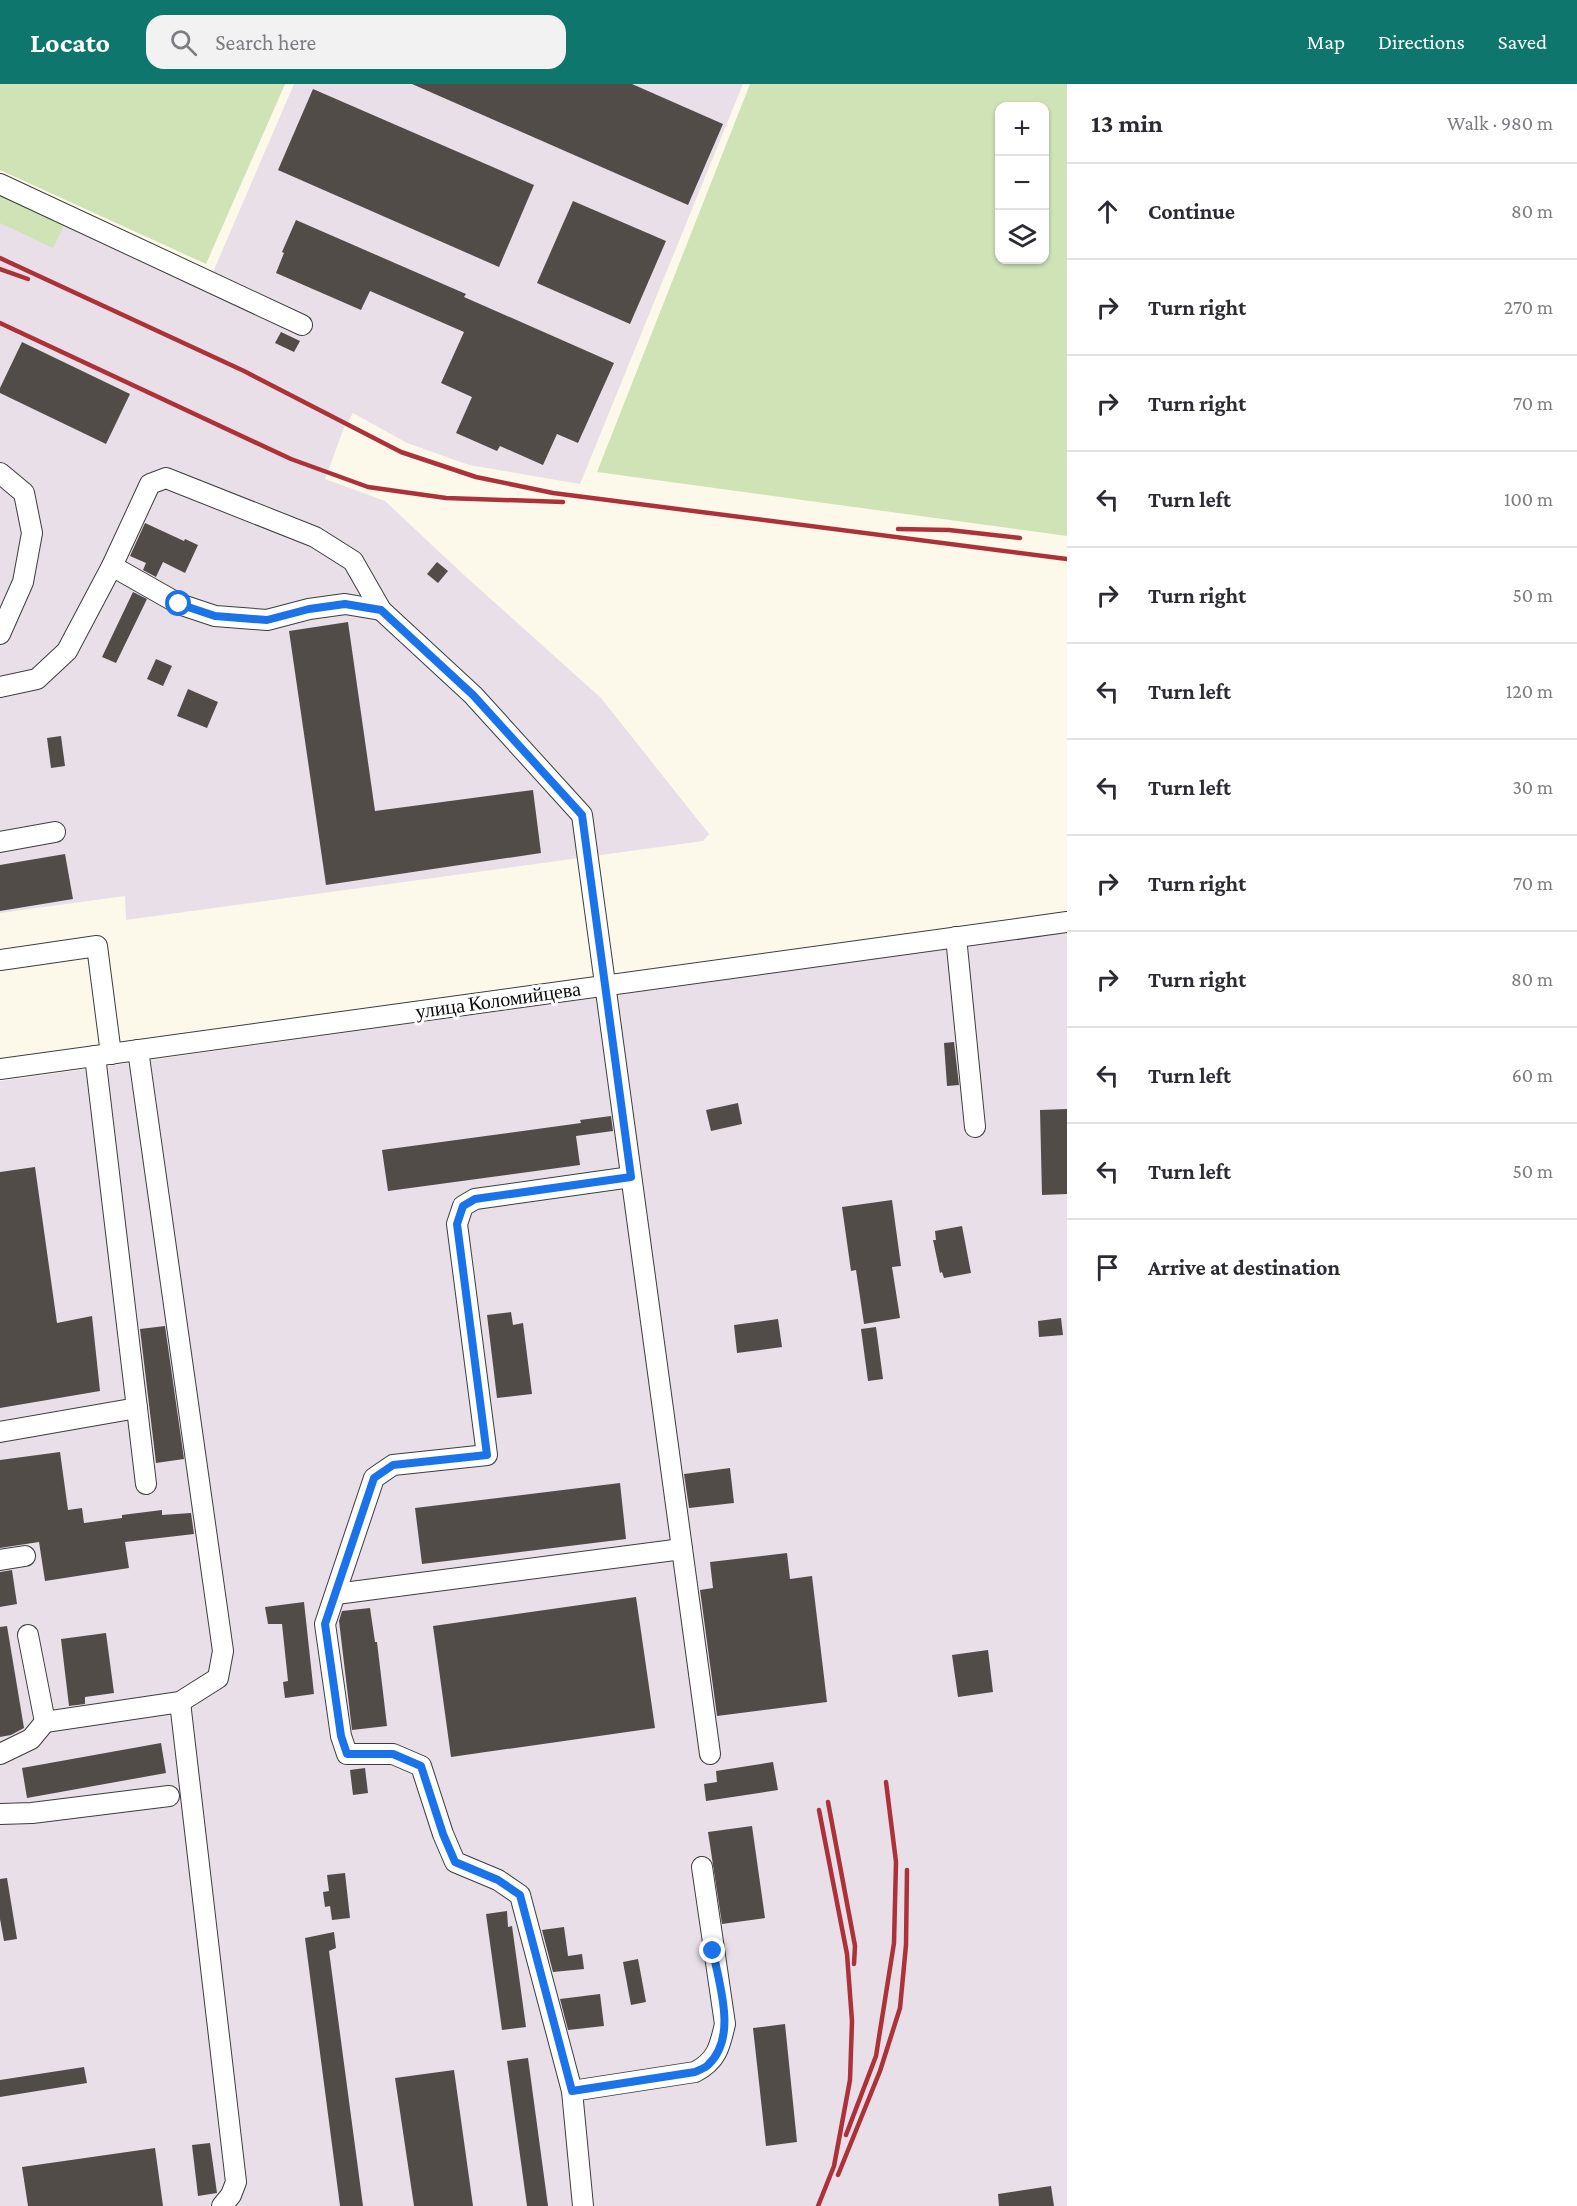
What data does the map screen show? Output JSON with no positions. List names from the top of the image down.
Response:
{
  "streets": {
    "street": ["улица Коломийцева"]
  },
  "page": {
    "header": "Locato",
    "search": "Search here",
    "nav": ["Map", "Directions", "Saved"],
    "heading": ["13 min", "Walk · 980 m"],
    "map_buttons": ["+", "−"],
    "list": [
      ["Continue", "80 m"],
      ["Turn right", "270 m"],
      ["Turn right", "70 m"],
      ["Turn left", "100 m"],
      ["Turn right", "50 m"],
      ["Turn left", "120 m"],
      ["Turn left", "30 m"],
      ["Turn right", "70 m"],
      ["Turn right", "80 m"],
      ["Turn left", "60 m"],
      ["Turn left", "50 m"],
      "Arrive at destination"
    ]
  }
}
